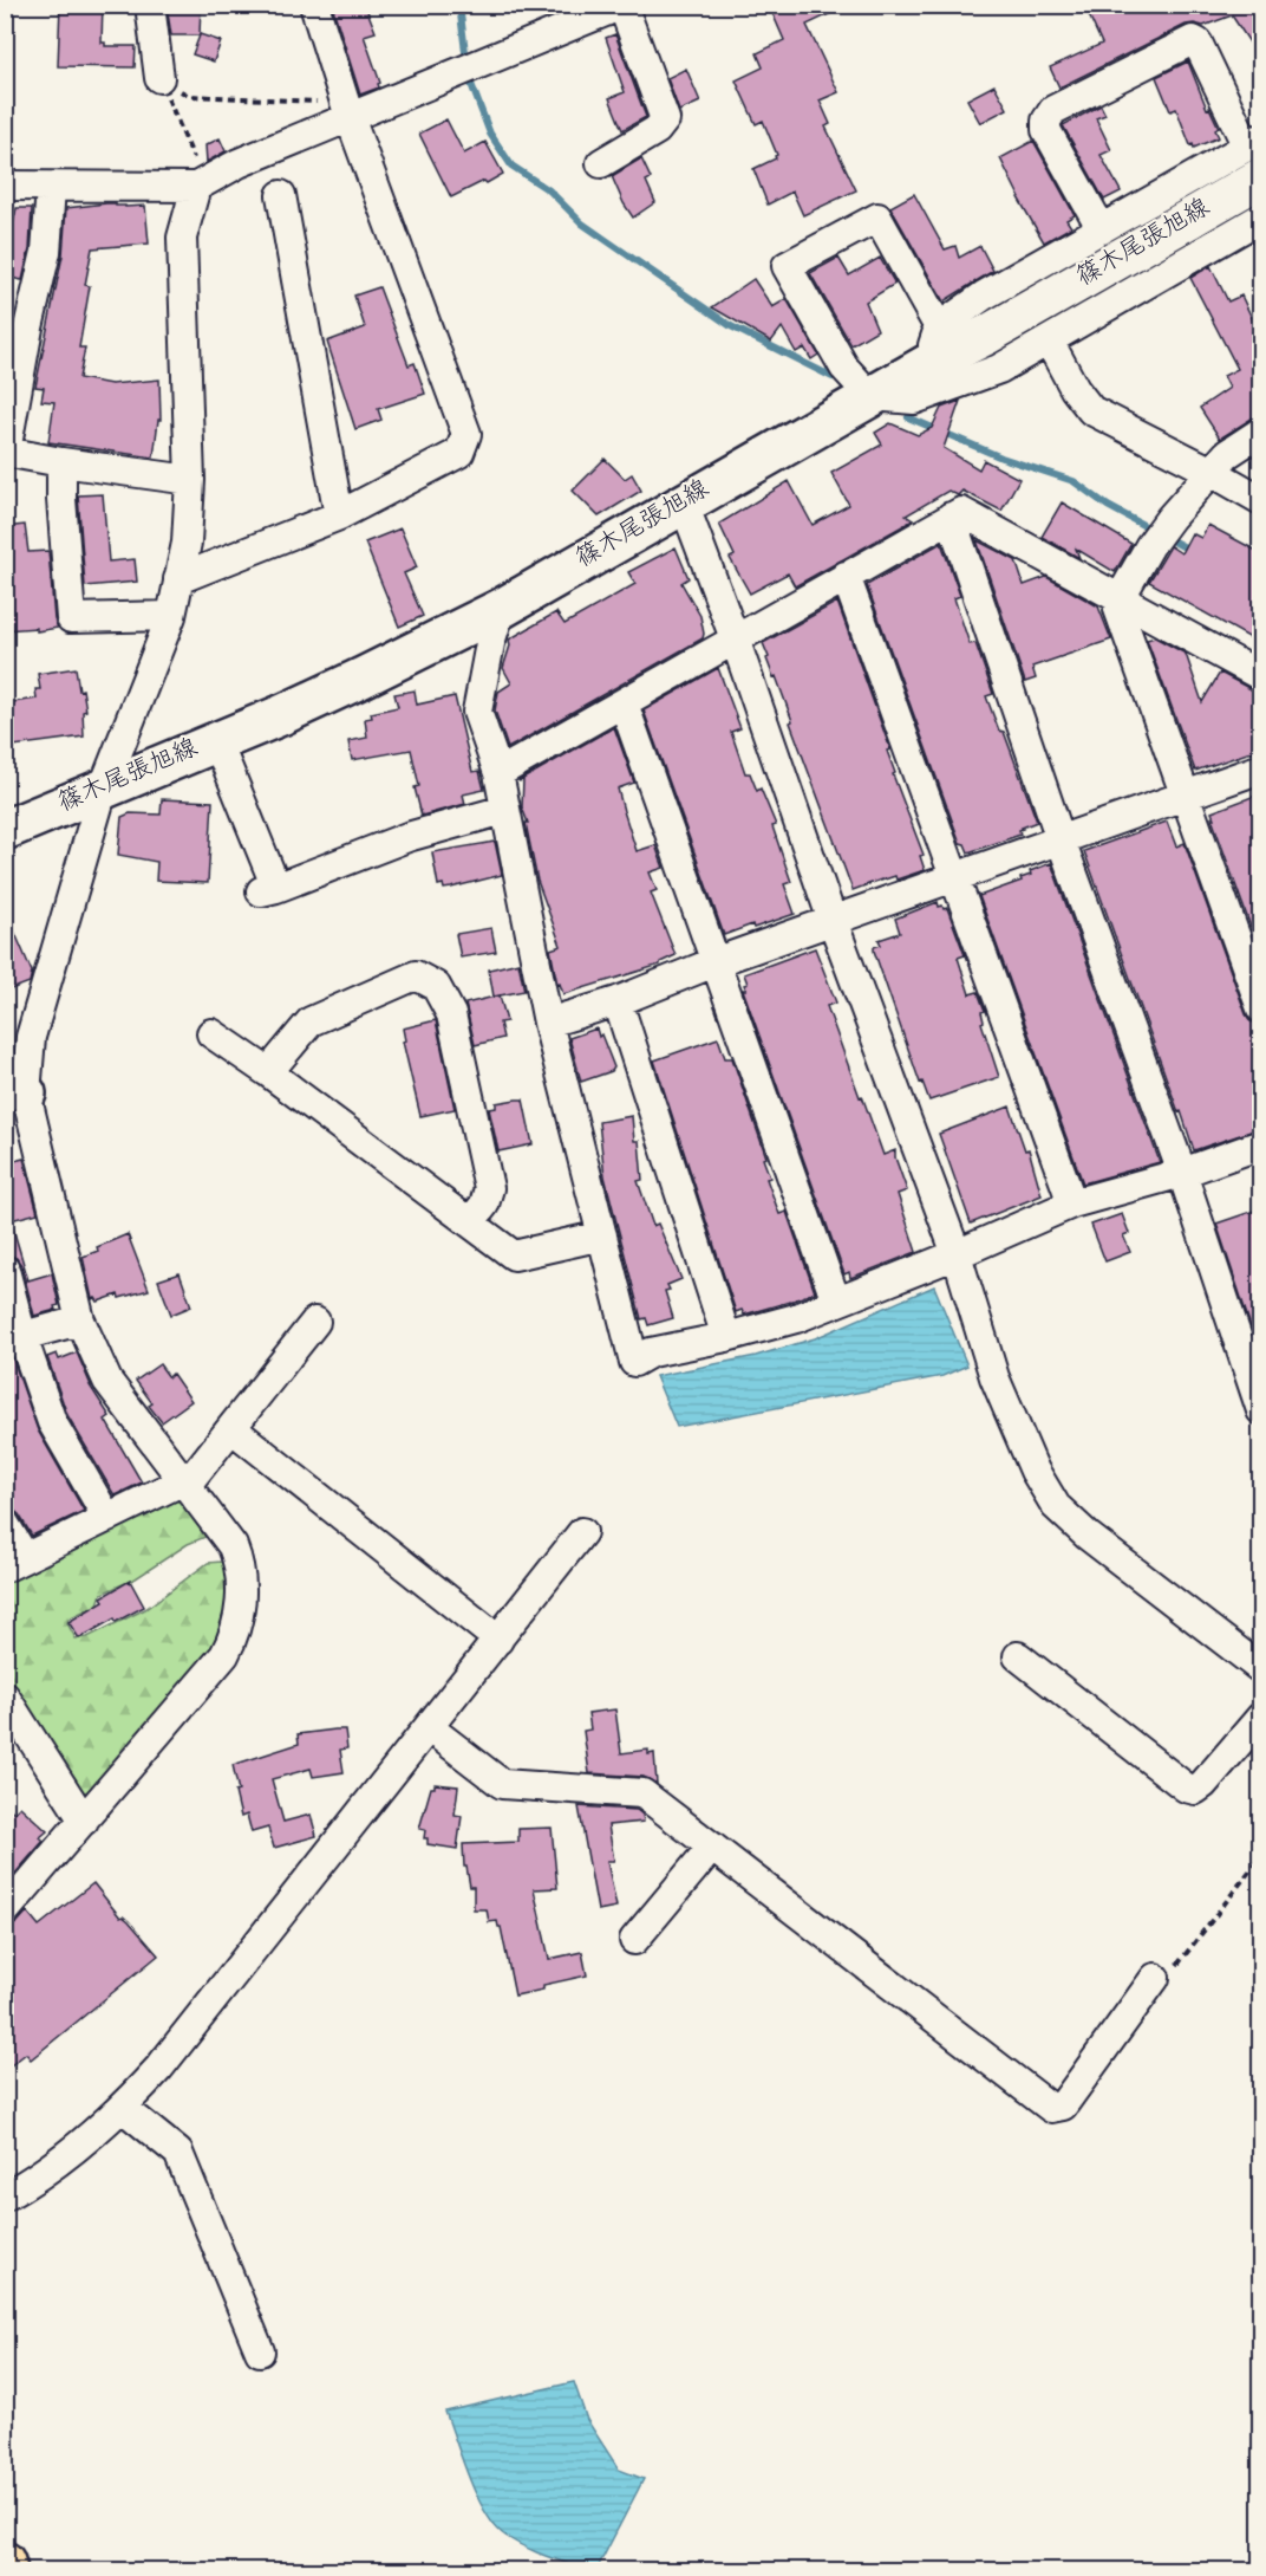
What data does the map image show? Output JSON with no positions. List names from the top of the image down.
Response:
{
  "streets": {
    "main road": ["篠木尾張旭線"]
  }
}
